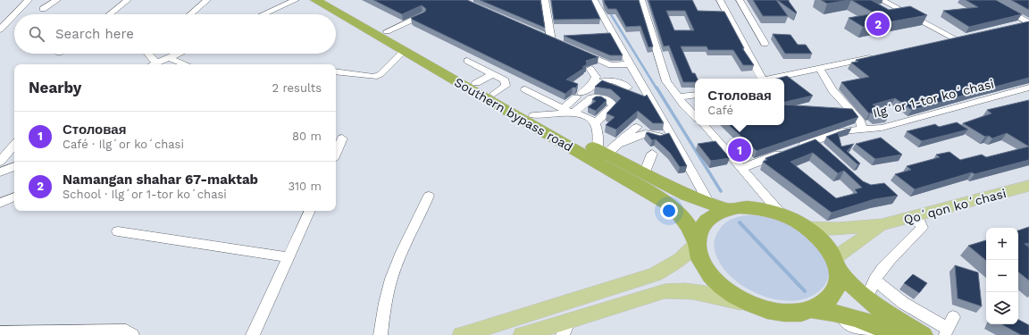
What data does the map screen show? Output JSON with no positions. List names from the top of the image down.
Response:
{
  "streets": {
    "highway": ["Southern bypass road"],
    "main road": ["Qoʻqon koʻchasi"],
    "street": ["Ilgʻor 1-tor koʻchasi"]
  },
  "crossings": [
    ["Southern bypass road", "Qoʻqon koʻchasi"]
  ],
  "page": {
    "pins": ["2", "1"],
    "search": "Search here",
    "heading": ["Nearby", "2 results"],
    "popup": ["Столовая", "Café"],
    "list": [
      {
        "mark": "1",
        "name": "Столовая",
        "note": "Café · Ilgʻor koʻchasi",
        "value": "80 m"
      },
      {
        "mark": "2",
        "name": "Namangan shahar 67-maktab",
        "note": "School · Ilgʻor 1-tor koʻchasi",
        "value": "310 m"
      }
    ],
    "map_buttons": ["+", "−"]
  }
}
